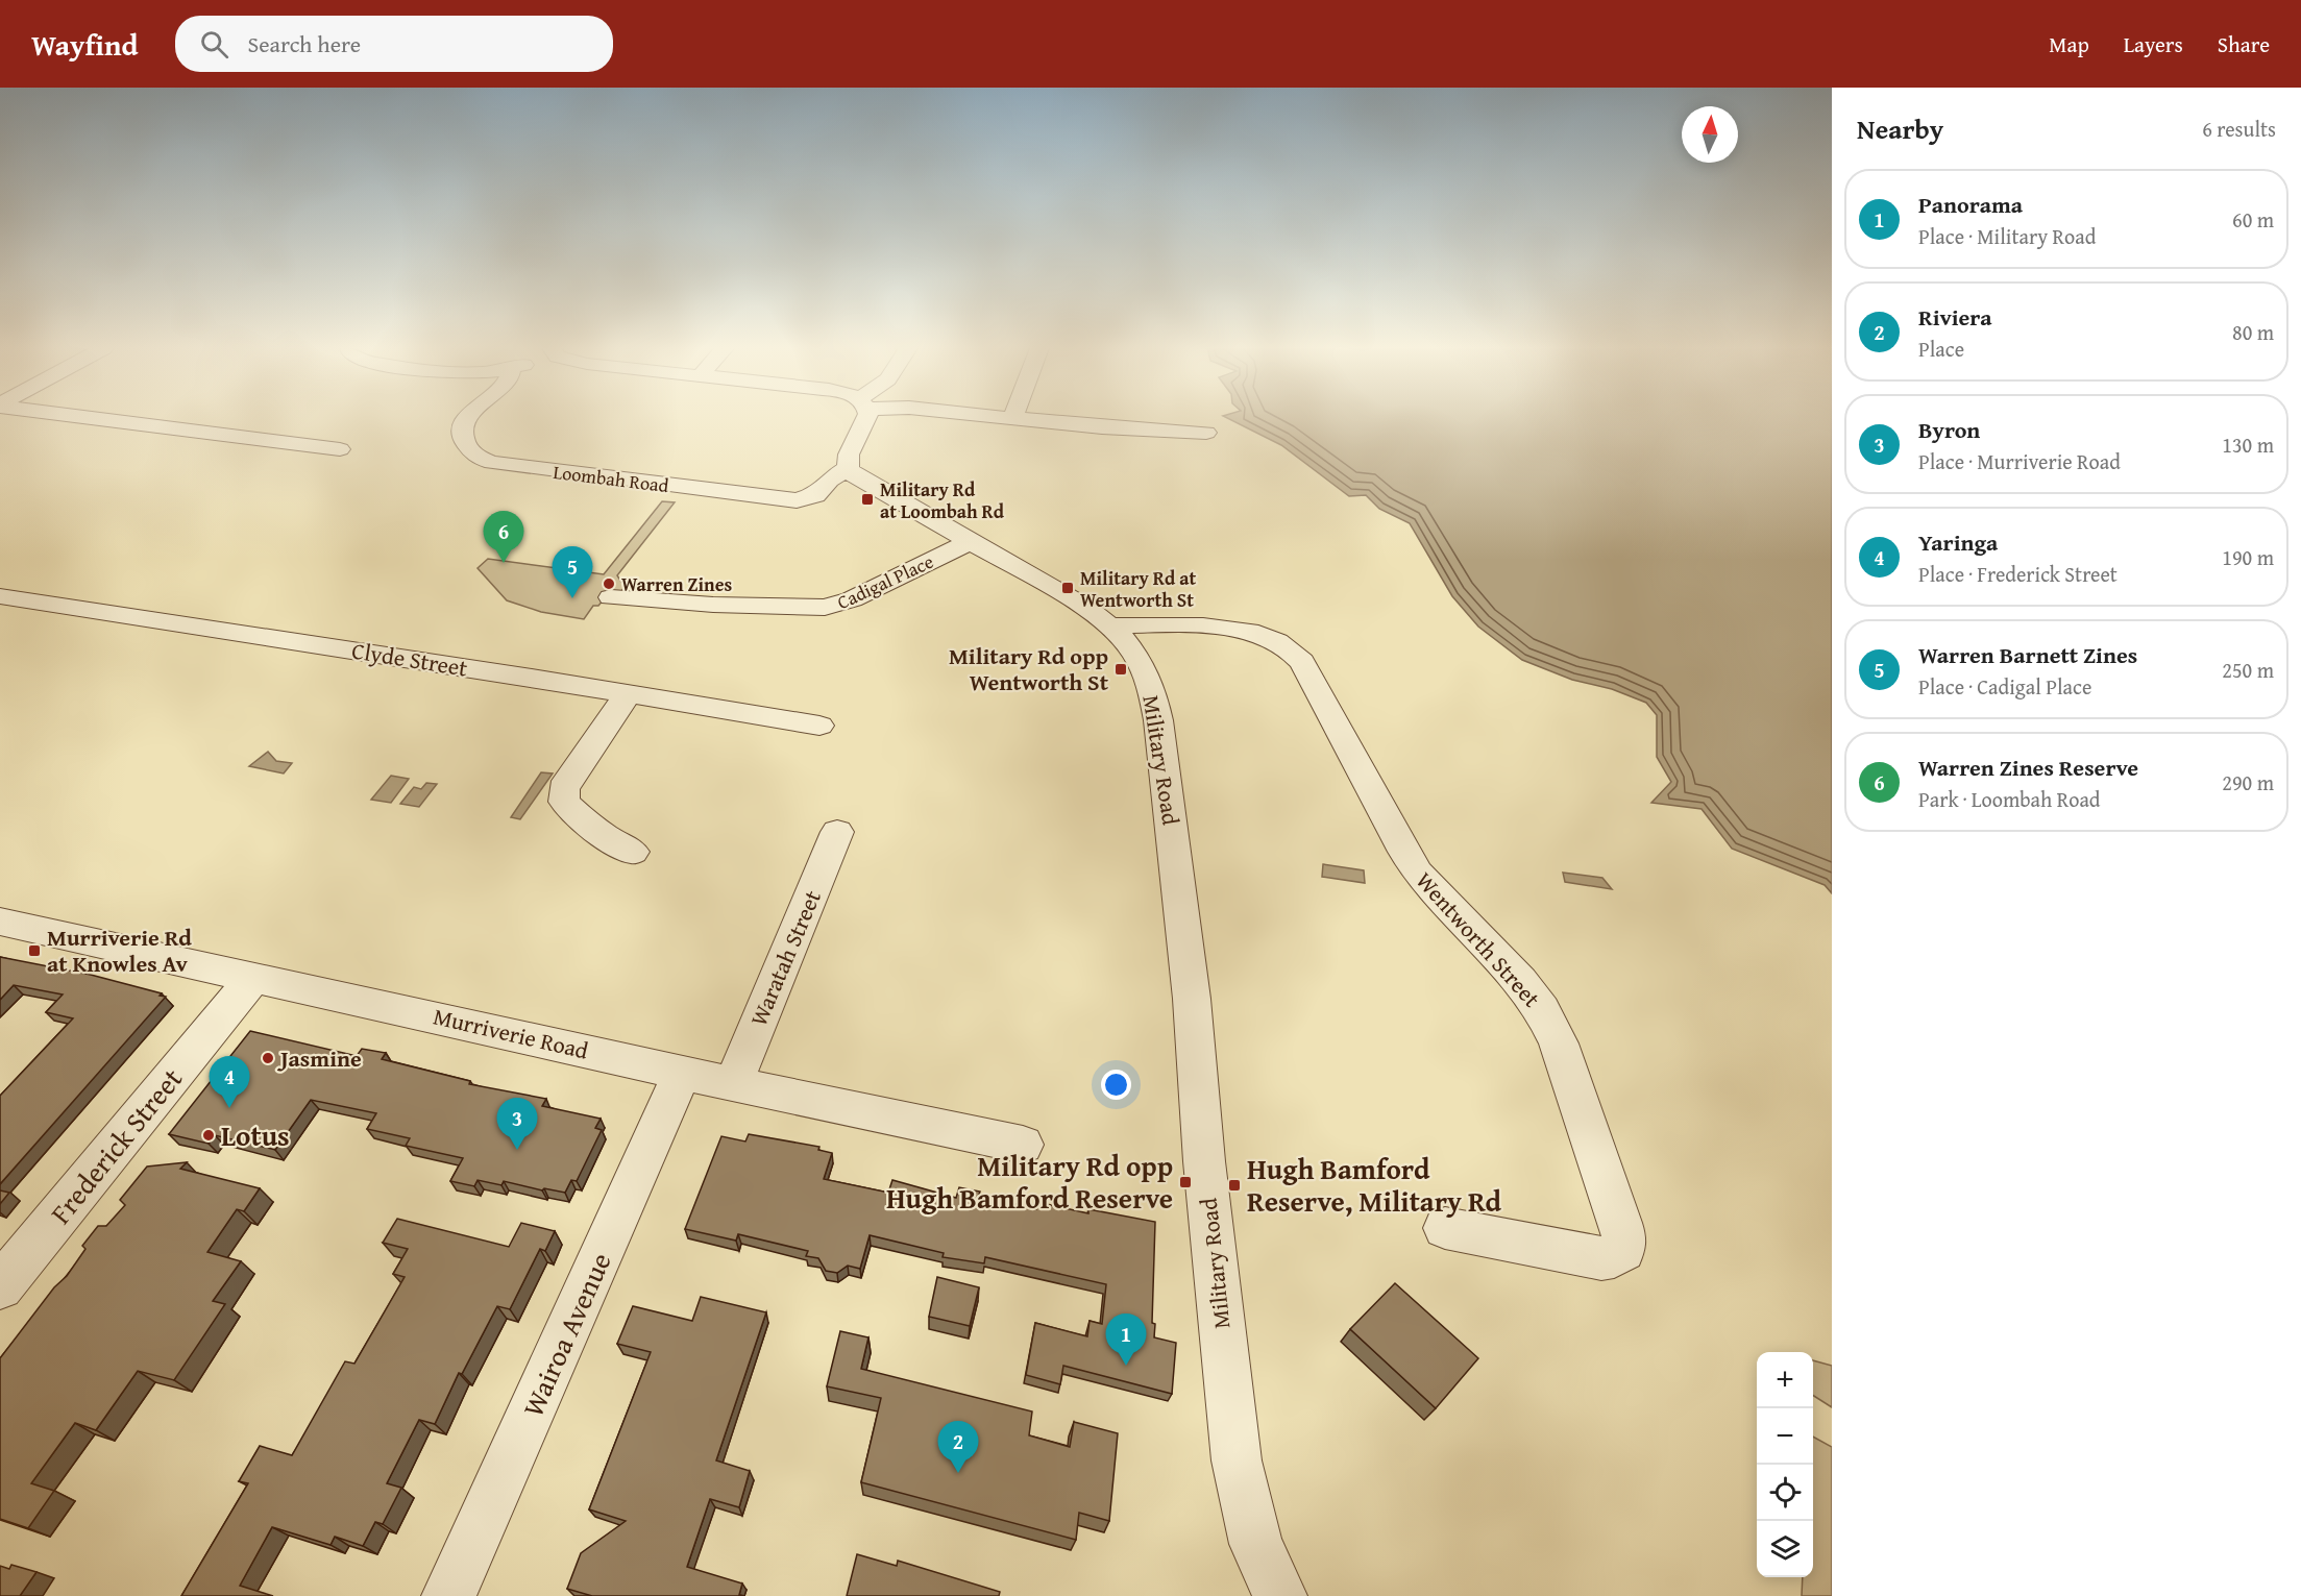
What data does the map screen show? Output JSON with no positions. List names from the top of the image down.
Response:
{
  "streets": {
    "street": [
      "Loombah Road",
      "Cadigal Place",
      "Clyde Street",
      "Military Road",
      "Wentworth Street",
      "Waratah Street",
      "Murriverie Road",
      "Frederick Street",
      "Wairoa Avenue"
    ]
  },
  "crossings": [
    ["Loombah Road", "Military Road"],
    ["Cadigal Place", "Military Road"],
    ["Military Road", "Wentworth Street"],
    ["Waratah Street", "Murriverie Road"],
    ["Murriverie Road", "Frederick Street"],
    ["Murriverie Road", "Wairoa Avenue"]
  ],
  "places": {
    "transit": [
      "Military Rd at Loombah Rd",
      "Military Rd at Wentworth St",
      "Military Rd opp Wentworth St",
      "Murriverie Rd at Knowles Av",
      "Military Rd opp Hugh Bamford Reserve",
      "Hugh Bamford Reserve, Military Rd"
    ],
    "other": ["Warren Zines", "Jasmine", "Lotus"]
  },
  "north": "top",
  "page": {
    "header": "Wayfind",
    "search": "Search here",
    "nav": ["Map", "Layers", "Share"],
    "heading": ["Nearby", "6 results"],
    "list": [
      {
        "mark": "1",
        "name": "Panorama",
        "note": "Place · Military Road",
        "value": "60 m"
      },
      {
        "mark": "2",
        "name": "Riviera",
        "note": "Place",
        "value": "80 m"
      },
      {
        "mark": "3",
        "name": "Byron",
        "note": "Place · Murriverie Road",
        "value": "130 m"
      },
      {
        "mark": "4",
        "name": "Yaringa",
        "note": "Place · Frederick Street",
        "value": "190 m"
      },
      {
        "mark": "5",
        "name": "Warren Barnett Zines",
        "note": "Place · Cadigal Place",
        "value": "250 m"
      },
      {
        "mark": "6",
        "name": "Warren Zines Reserve",
        "note": "Park · Loombah Road",
        "value": "290 m"
      }
    ],
    "pins": [
      "6",
      "5",
      "4",
      "3",
      "1",
      "2"
    ],
    "map_buttons": ["+", "−"]
  }
}
